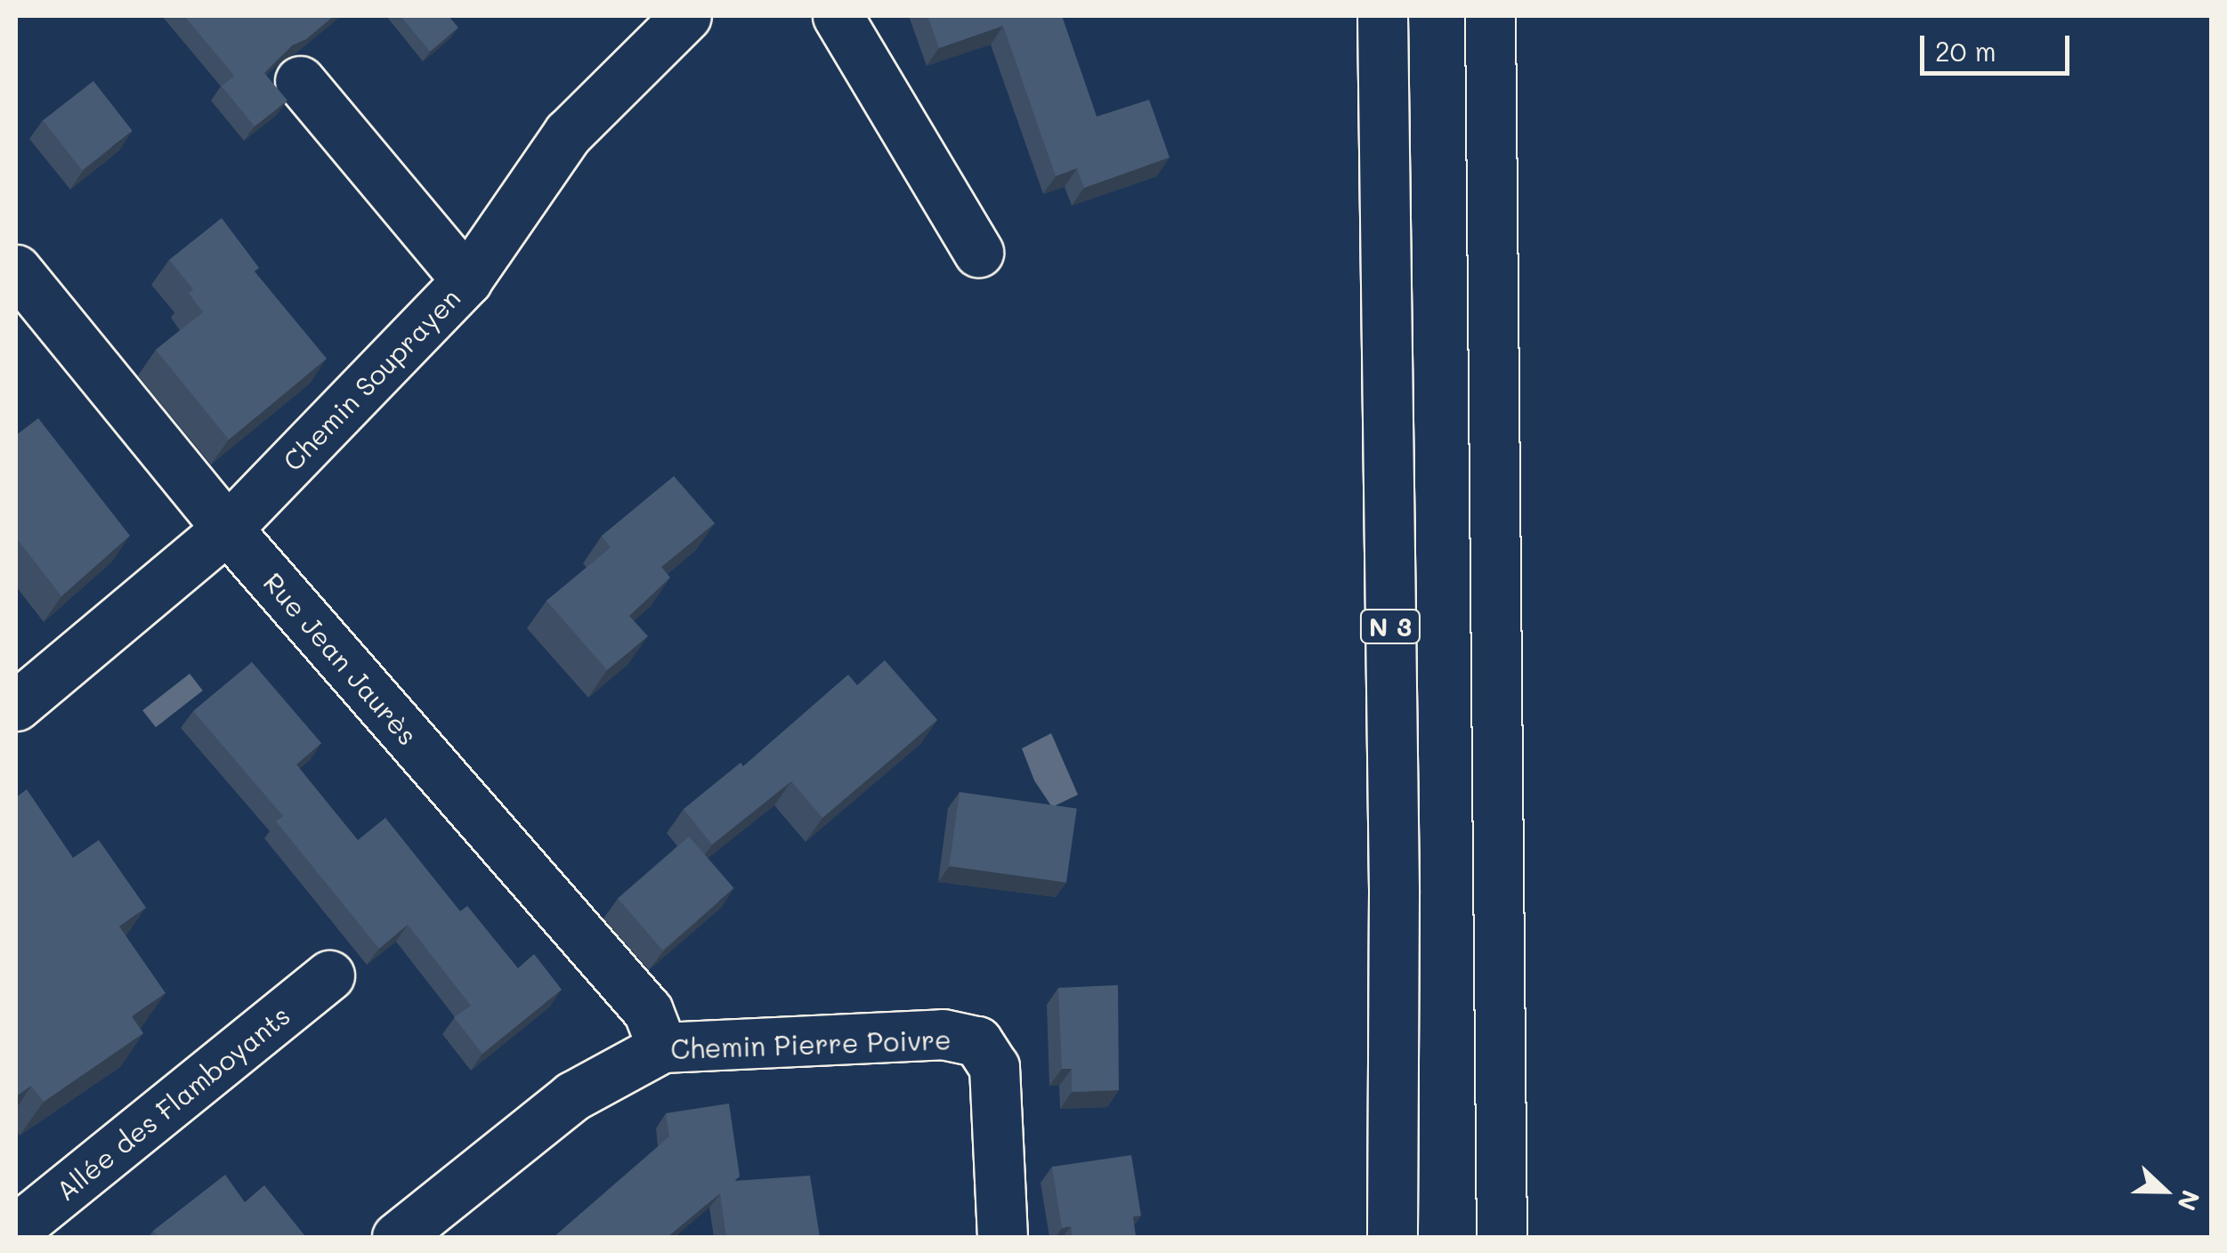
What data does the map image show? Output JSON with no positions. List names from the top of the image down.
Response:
{
  "streets": {
    "main road": [
      "Chemin Souprayen",
      "N 3",
      "Rue Jean Jaurès",
      "Chemin Pierre Poivre",
      "Allée des Flamboyants"
    ]
  },
  "crossings": [
    ["Chemin Souprayen", "Rue Jean Jaurès"],
    ["Rue Jean Jaurès", "Chemin Pierre Poivre"]
  ],
  "scale_bar": "20 m",
  "north": "right"
}
